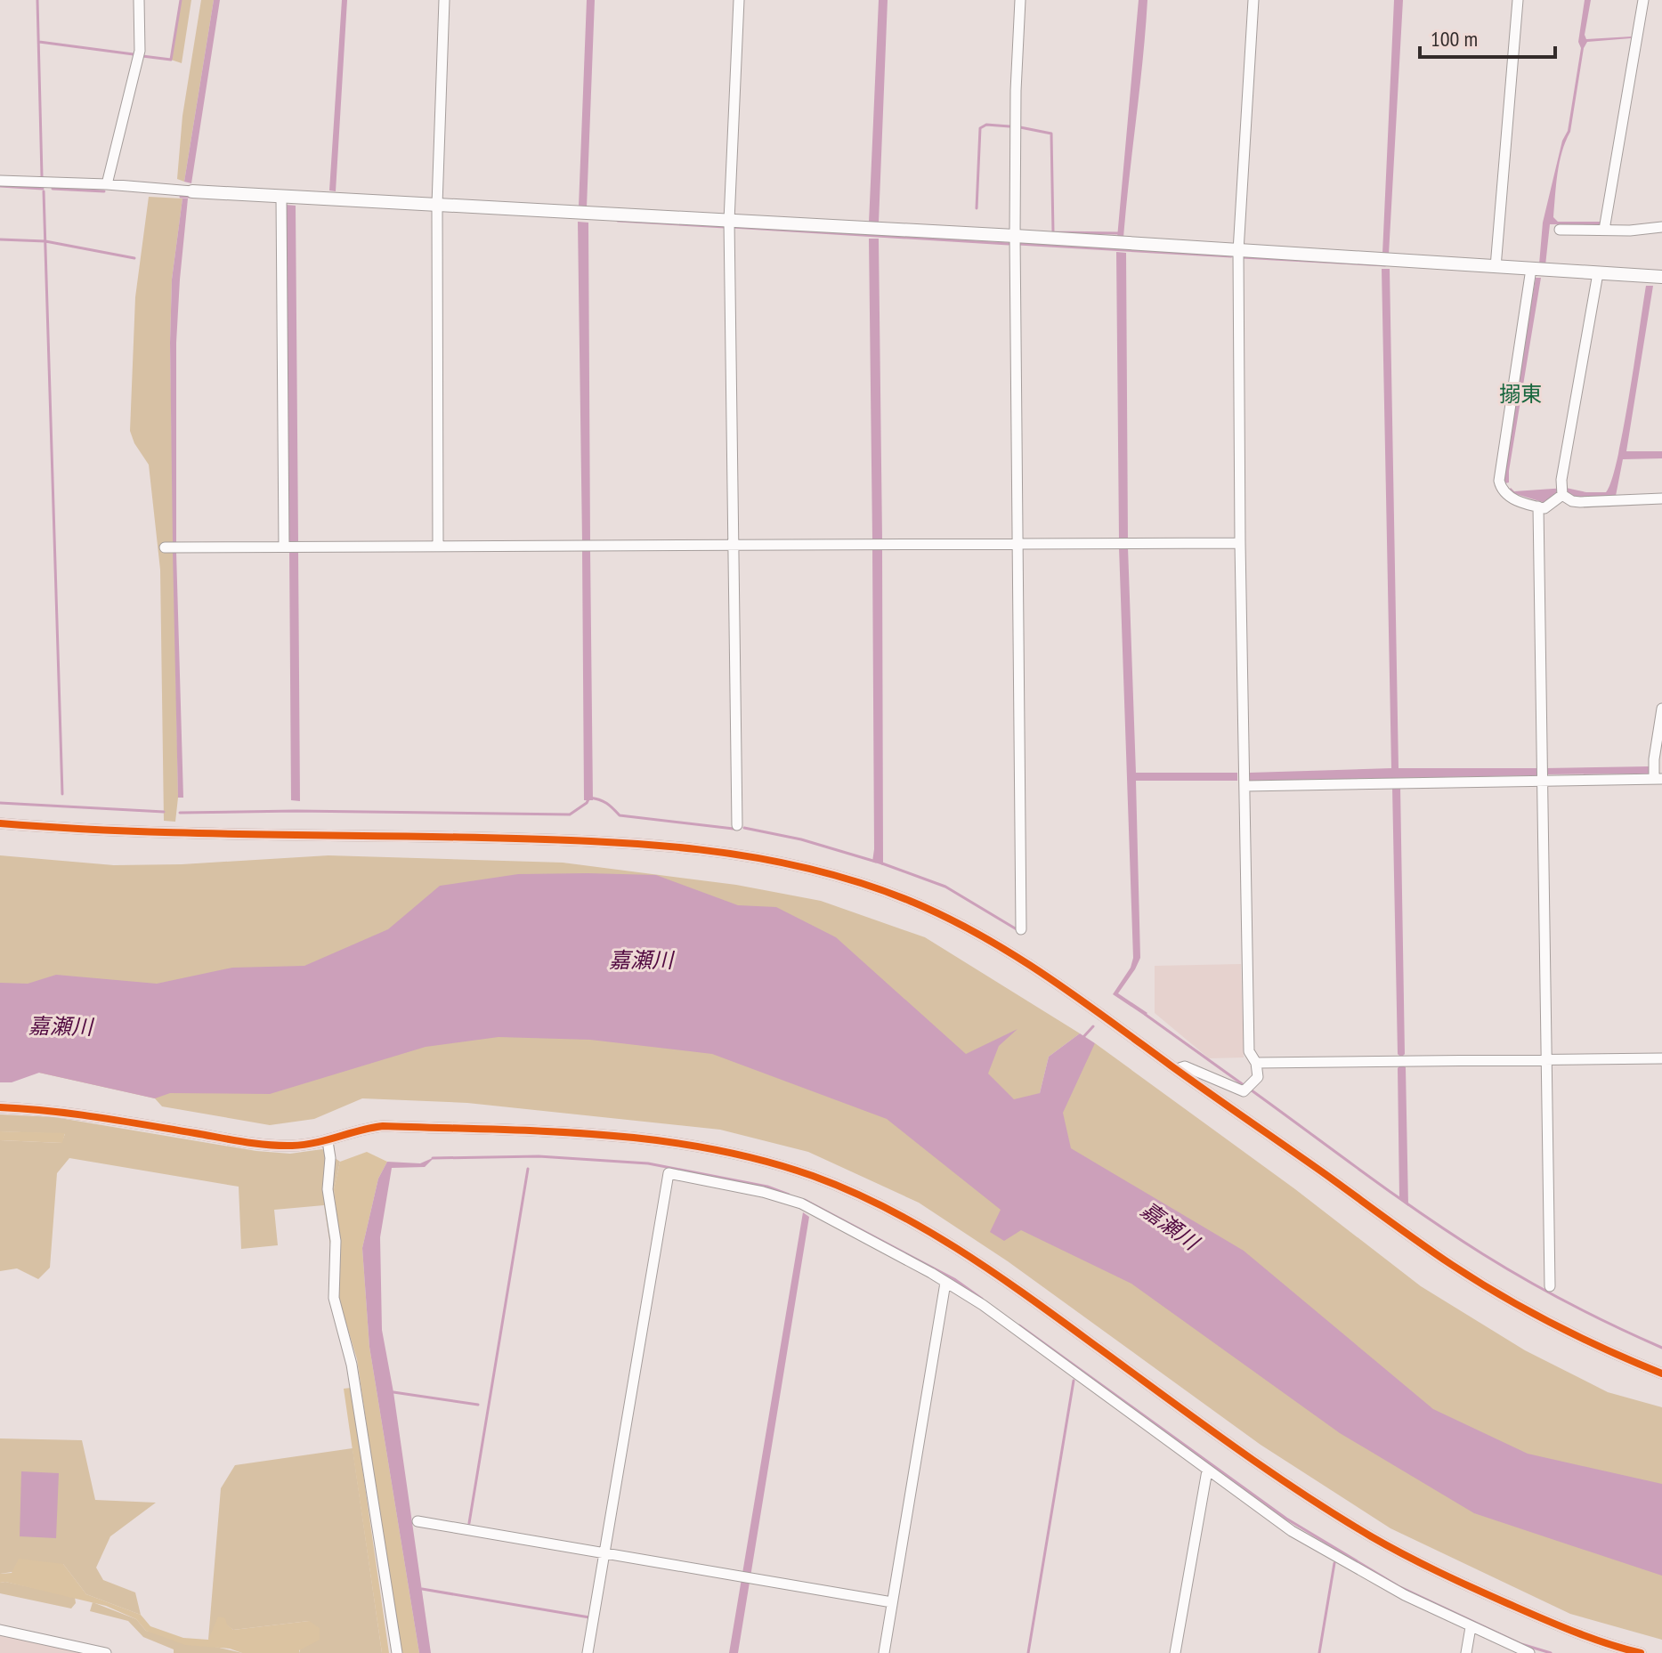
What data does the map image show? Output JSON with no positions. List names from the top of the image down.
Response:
{
  "districts": ["搦東"],
  "water": ["嘉瀬川"],
  "scale_bar": "100 m"
}
